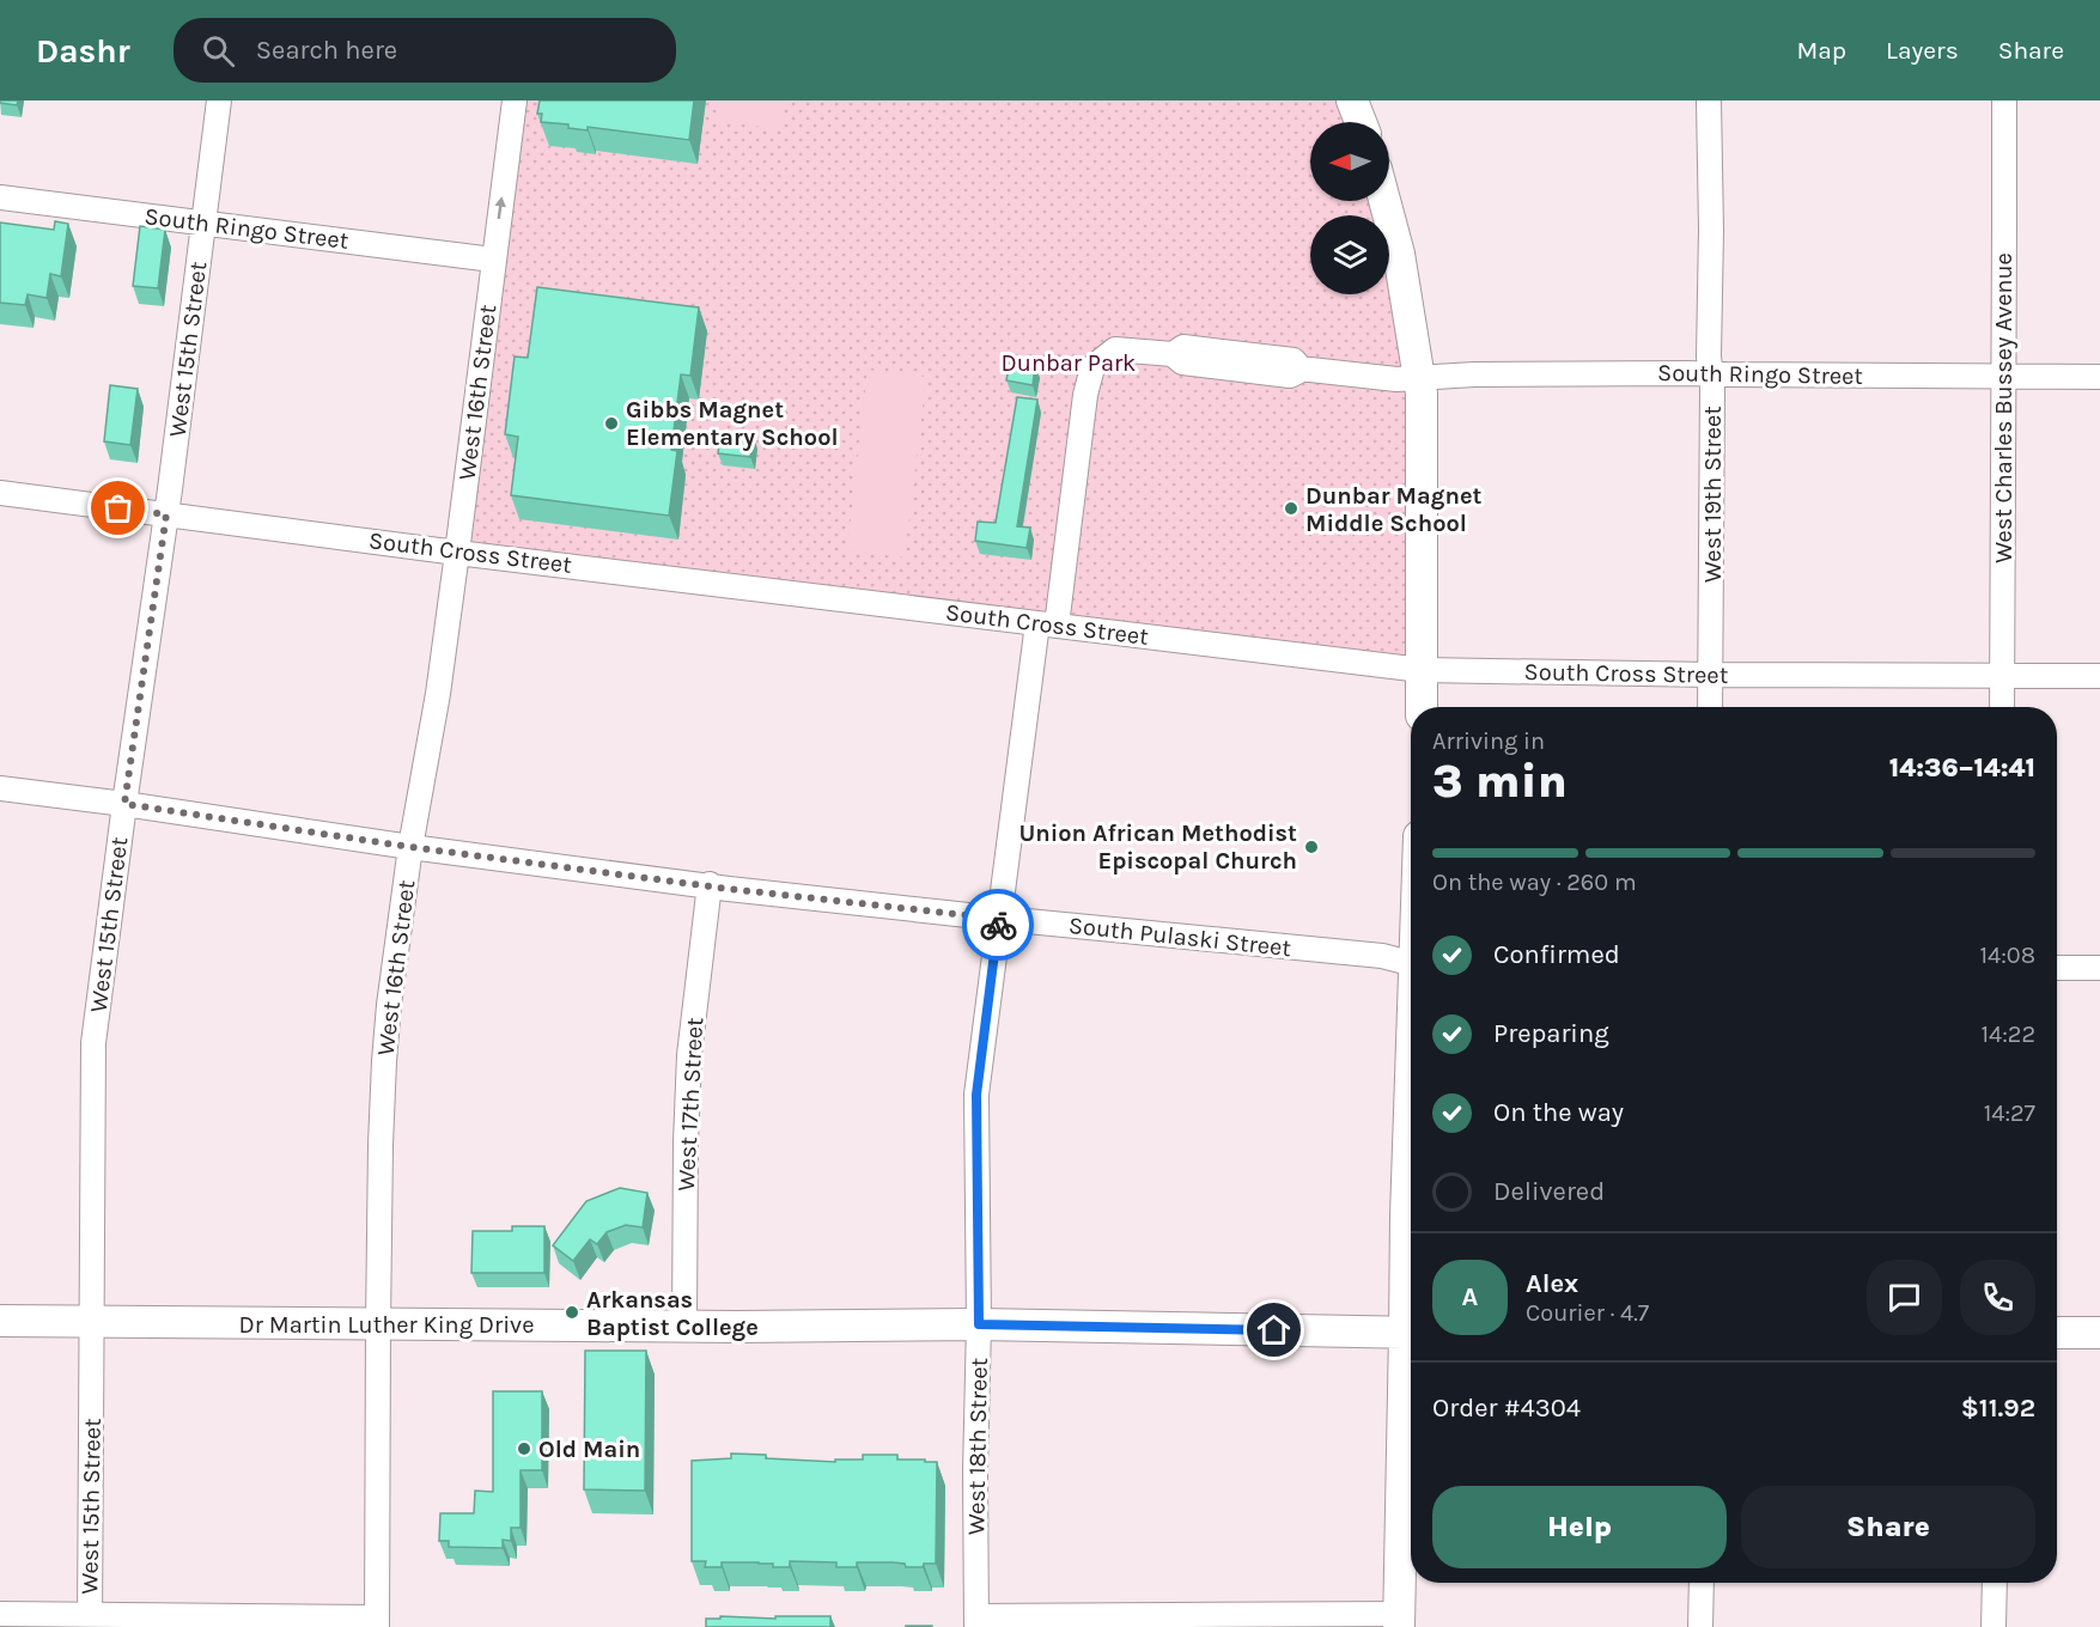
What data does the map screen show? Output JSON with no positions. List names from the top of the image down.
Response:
{
  "streets": {
    "main road": ["Dr Martin Luther King Drive"],
    "street": [
      "South Ringo Street",
      "West 15th Street",
      "West 16th Street",
      "West Charles Bussey Avenue",
      "West 19th Street",
      "South Cross Street",
      "South Pulaski Street",
      "West 17th Street",
      "West 18th Street"
    ]
  },
  "crossings": [
    ["South Ringo Street", "West 15th Street"],
    ["South Ringo Street", "West 16th Street"],
    ["South Ringo Street", "West Charles Bussey Avenue"],
    ["South Ringo Street", "West 19th Street"],
    ["South Ringo Street", "West 18th Street"],
    ["West 15th Street", "South Cross Street"],
    ["West 15th Street", "South Pulaski Street"],
    ["West 15th Street", "Dr Martin Luther King Drive"],
    ["West 16th Street", "South Cross Street"],
    ["West 16th Street", "South Pulaski Street"],
    ["West 16th Street", "Dr Martin Luther King Drive"],
    ["West Charles Bussey Avenue", "South Cross Street"],
    ["West 19th Street", "South Cross Street"],
    ["South Cross Street", "West 18th Street"],
    ["South Pulaski Street", "West 17th Street"],
    ["South Pulaski Street", "West 18th Street"],
    ["West 17th Street", "Dr Martin Luther King Drive"],
    ["Dr Martin Luther King Drive", "West 18th Street"]
  ],
  "parks": ["Dunbar Park"],
  "places": [
    "Gibbs Magnet Elementary School",
    "Dunbar Magnet Middle School",
    "Union African Methodist Episcopal Church",
    "Arkansas Baptist College",
    "Old Main"
  ],
  "north": "left",
  "page": {
    "header": "Dashr",
    "search": "Search here",
    "nav": ["Map", "Layers", "Share"],
    "heading": ["3 min", "Arriving in", "14:36–14:41"],
    "panel": [
      "Alex",
      "Courier · 4.7",
      "Order #4304",
      "$11.92"
    ],
    "bar": "On the way · 260 m",
    "list": [
      ["Confirmed", "14:08"],
      ["Preparing", "14:22"],
      ["On the way", "14:27"],
      "Delivered"
    ],
    "round": "A",
    "buttons": ["Help", "Share"]
  }
}
